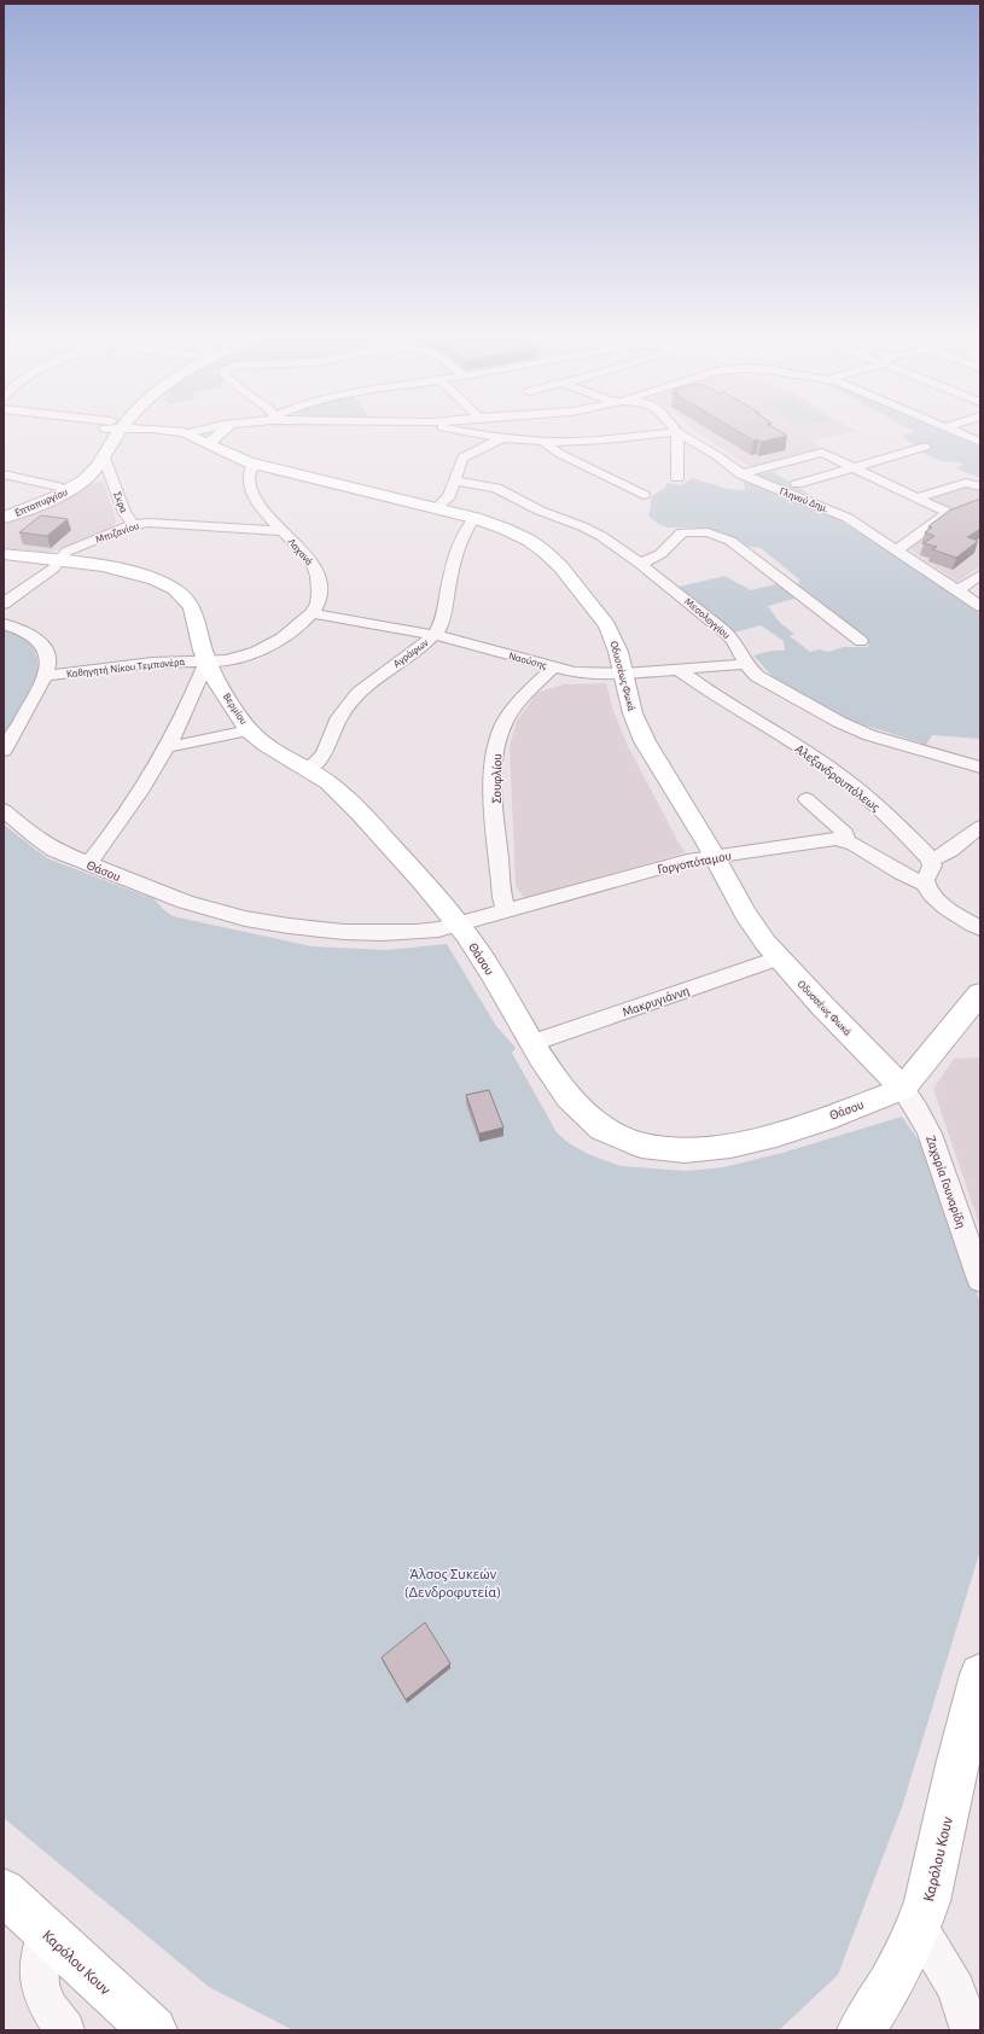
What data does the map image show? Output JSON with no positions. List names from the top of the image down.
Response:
{
  "streets": {
    "street": [
      "Γληνού Δημ.",
      "Επταπυργίου",
      "Σκρα",
      "Μπιζανίου",
      "Λαχανά",
      "Μεσολογγίου",
      "Αγράφων",
      "Ναούσης",
      "Καθηγητή Νίκου Τεμπονέρα",
      "Οδυσσέως Φωκά",
      "Βερμίου",
      "Αλεξανδρουπόλεως",
      "Σουφλίου",
      "Γοργοπόταμου",
      "Θάσου",
      "Μακρυγιάννη",
      "Ζαχαρία Γουναρίδη",
      "Καρόλου Κουν"
    ]
  },
  "crossings": [
    ["Επταπυργίου", "Σκρα"],
    ["Σκρα", "Μπιζανίου"],
    ["Μπιζανίου", "Λαχανά"],
    ["Μπιζανίου", "Βερμίου"],
    ["Λαχανά", "Ναούσης"],
    ["Λαχανά", "Οδυσσέως Φωκά"],
    ["Μεσολογγίου", "Ναούσης"],
    ["Αγράφων", "Ναούσης"],
    ["Αγράφων", "Οδυσσέως Φωκά"],
    ["Αγράφων", "Βερμίου"],
    ["Ναούσης", "Οδυσσέως Φωκά"],
    ["Ναούσης", "Αλεξανδρουπόλεως"],
    ["Ναούσης", "Σουφλίου"],
    ["Καθηγητή Νίκου Τεμπονέρα", "Βερμίου"],
    ["Οδυσσέως Φωκά", "Γοργοπόταμου"],
    ["Οδυσσέως Φωκά", "Θάσου"],
    ["Οδυσσέως Φωκά", "Μακρυγιάννη"],
    ["Οδυσσέως Φωκά", "Ζαχαρία Γουναρίδη"],
    ["Βερμίου", "Γοργοπόταμου"],
    ["Βερμίου", "Θάσου"],
    ["Σουφλίου", "Γοργοπόταμου"],
    ["Γοργοπόταμου", "Θάσου"],
    ["Θάσου", "Μακρυγιάννη"],
    ["Θάσου", "Ζαχαρία Γουναρίδη"]
  ],
  "parks": ["Άλσος Συκεών (Δενδροφυτεία)"]
}
